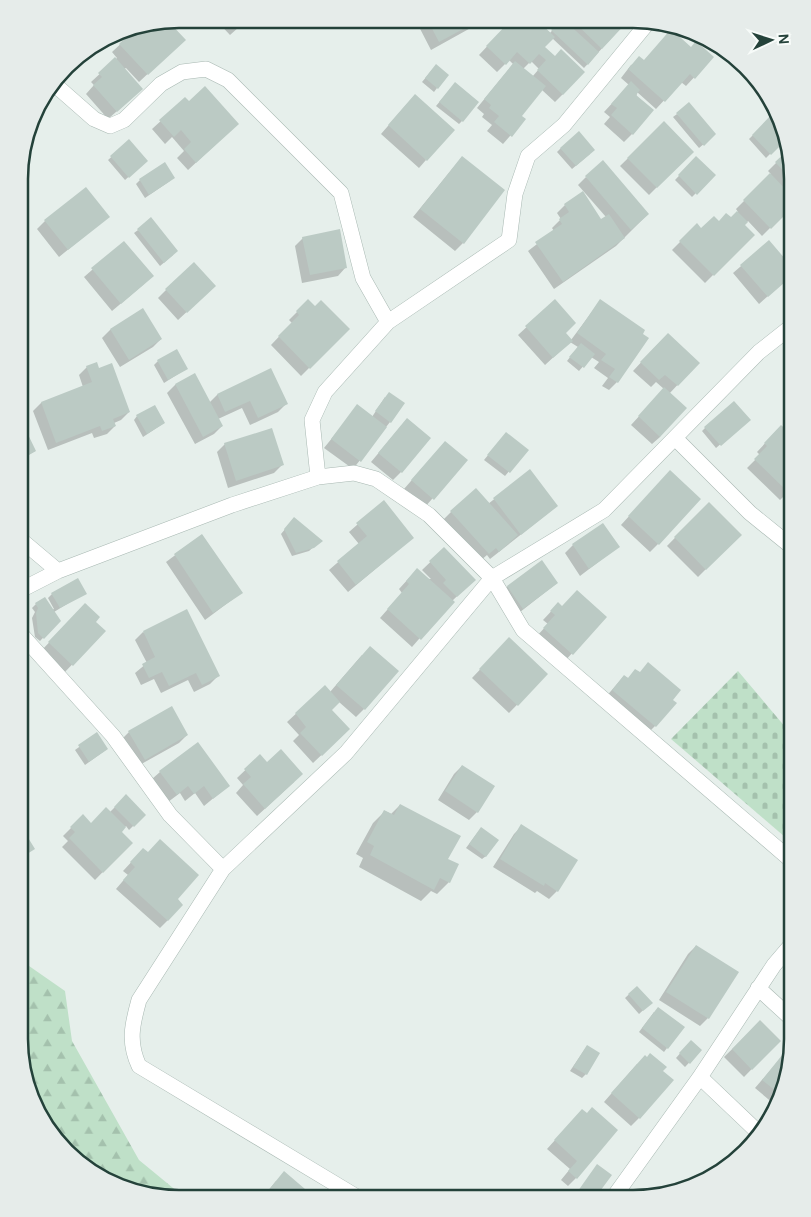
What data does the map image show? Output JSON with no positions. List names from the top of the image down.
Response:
{
  "north": "right"
}
